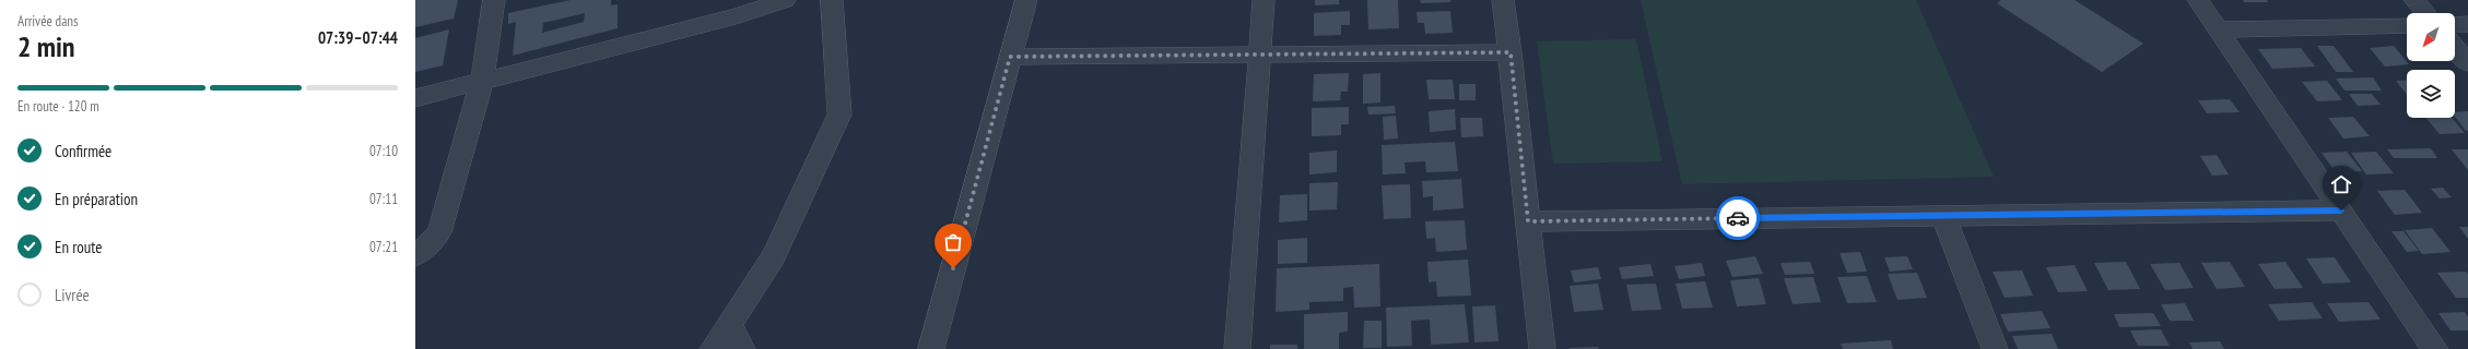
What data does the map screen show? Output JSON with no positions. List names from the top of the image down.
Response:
{
  "north": "bottom left",
  "page": {
    "heading": ["2 min", "Arrivée dans", "07:39–07:44"],
    "bar": "En route · 120 m",
    "list": [
      ["Confirmée", "07:10"],
      ["En préparation", "07:11"],
      ["En route", "07:21"],
      "Livrée"
    ]
  }
}
